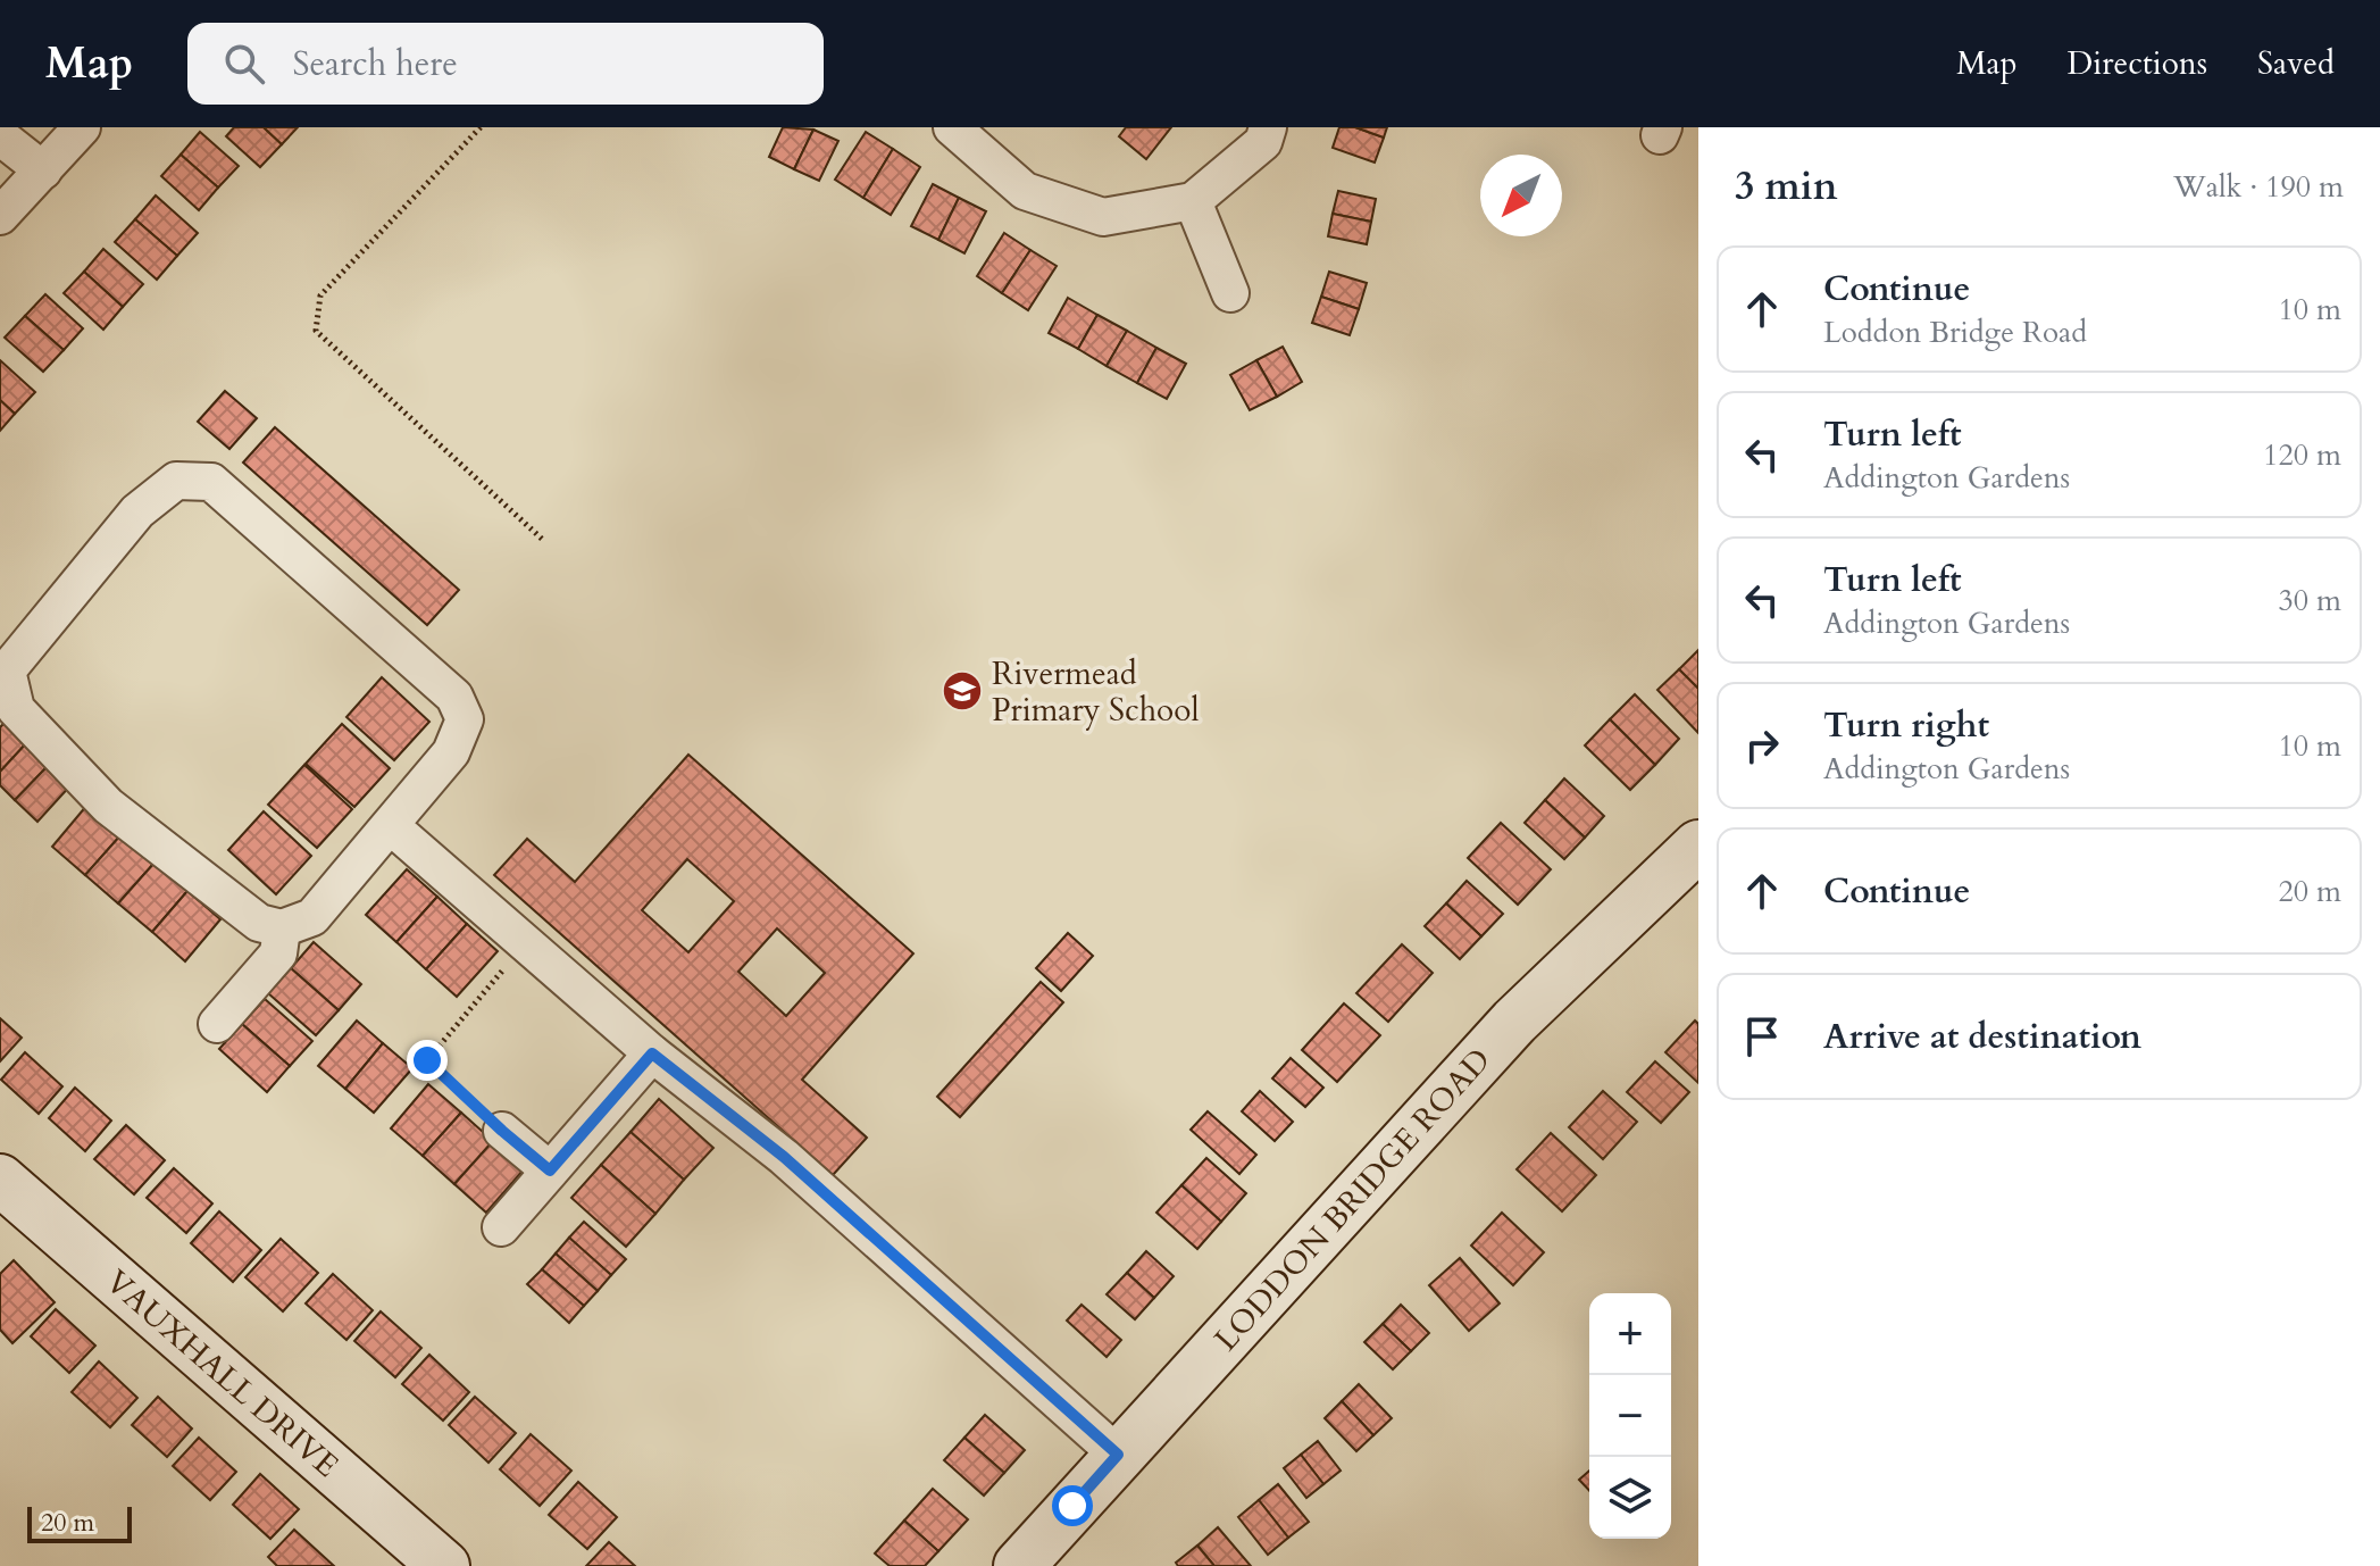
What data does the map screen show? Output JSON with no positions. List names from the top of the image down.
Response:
{
  "streets": {
    "street": ["LODDON BRIDGE ROAD", "VAUXHALL DRIVE"]
  },
  "places": {
    "school or university": ["Rivermead Primary School"]
  },
  "scale_bar": "20 m",
  "north": "bottom left",
  "page": {
    "header": "Map",
    "search": "Search here",
    "nav": ["Map", "Directions", "Saved"],
    "heading": ["3 min", "Walk · 190 m"],
    "list": [
      ["Continue", "Loddon Bridge Road", "10 m"],
      ["Turn left", "Addington Gardens", "120 m"],
      ["Turn left", "Addington Gardens", "30 m"],
      ["Turn right", "Addington Gardens", "10 m"],
      ["Continue", "20 m"],
      "Arrive at destination"
    ],
    "map_buttons": ["+", "−"],
    "scale": "20 m"
  }
}
